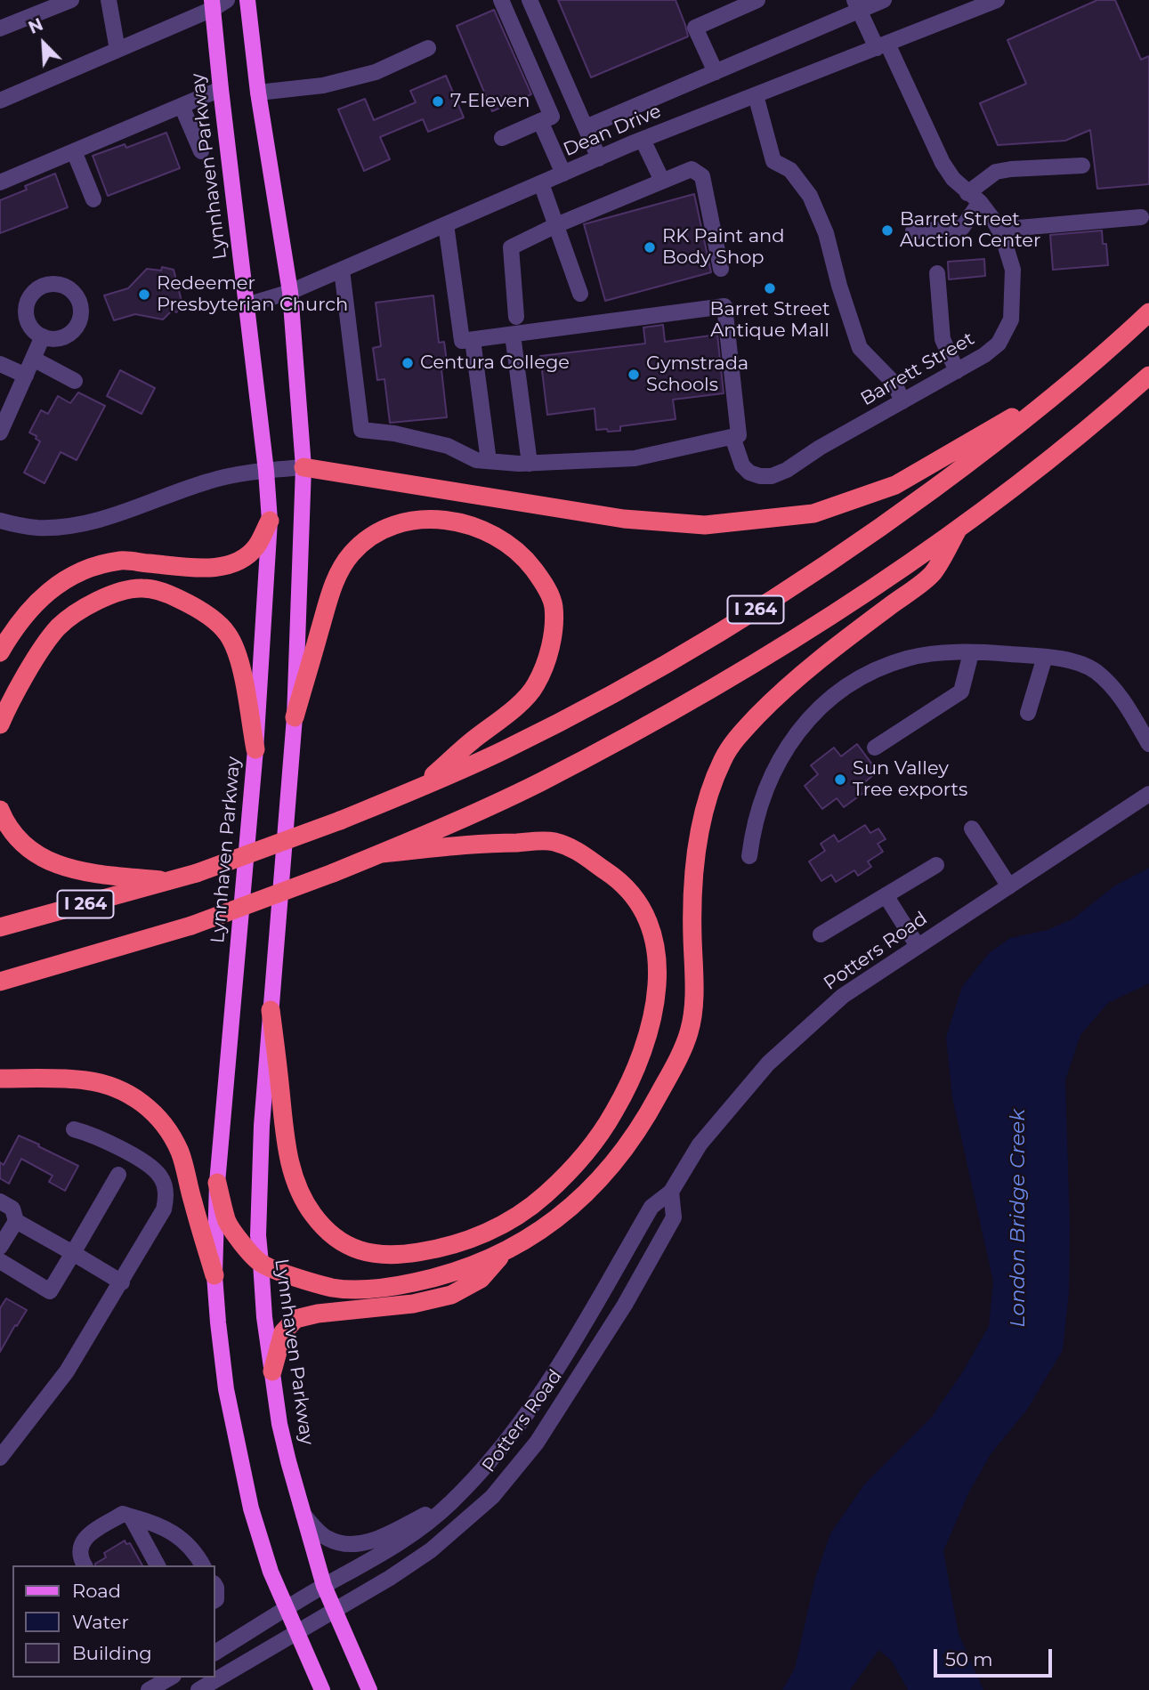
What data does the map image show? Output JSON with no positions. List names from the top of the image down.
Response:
{
  "streets": {
    "highway": ["I 264"],
    "main road": ["Lynnhaven Parkway"],
    "street": ["Dean Drive", "Barrett Street", "Potters Road"]
  },
  "crossings": [
    ["Dean Drive", "Lynnhaven Parkway"],
    ["Dean Drive", "Barrett Street"],
    ["Lynnhaven Parkway", "Potters Road"]
  ],
  "water": ["London Bridge Creek"],
  "places": [
    "7-Eleven",
    "Barret Street Auction Center",
    "RK Paint and Body Shop",
    "Barret Street Antique Mall",
    "Redeemer Presbyterian Church",
    "Centura College",
    "Gymstrada Schools",
    "Sun Valley Tree exports"
  ],
  "legend": ["Road", "Water", "Building"],
  "scale_bar": "50 m",
  "north": "top left"
}
